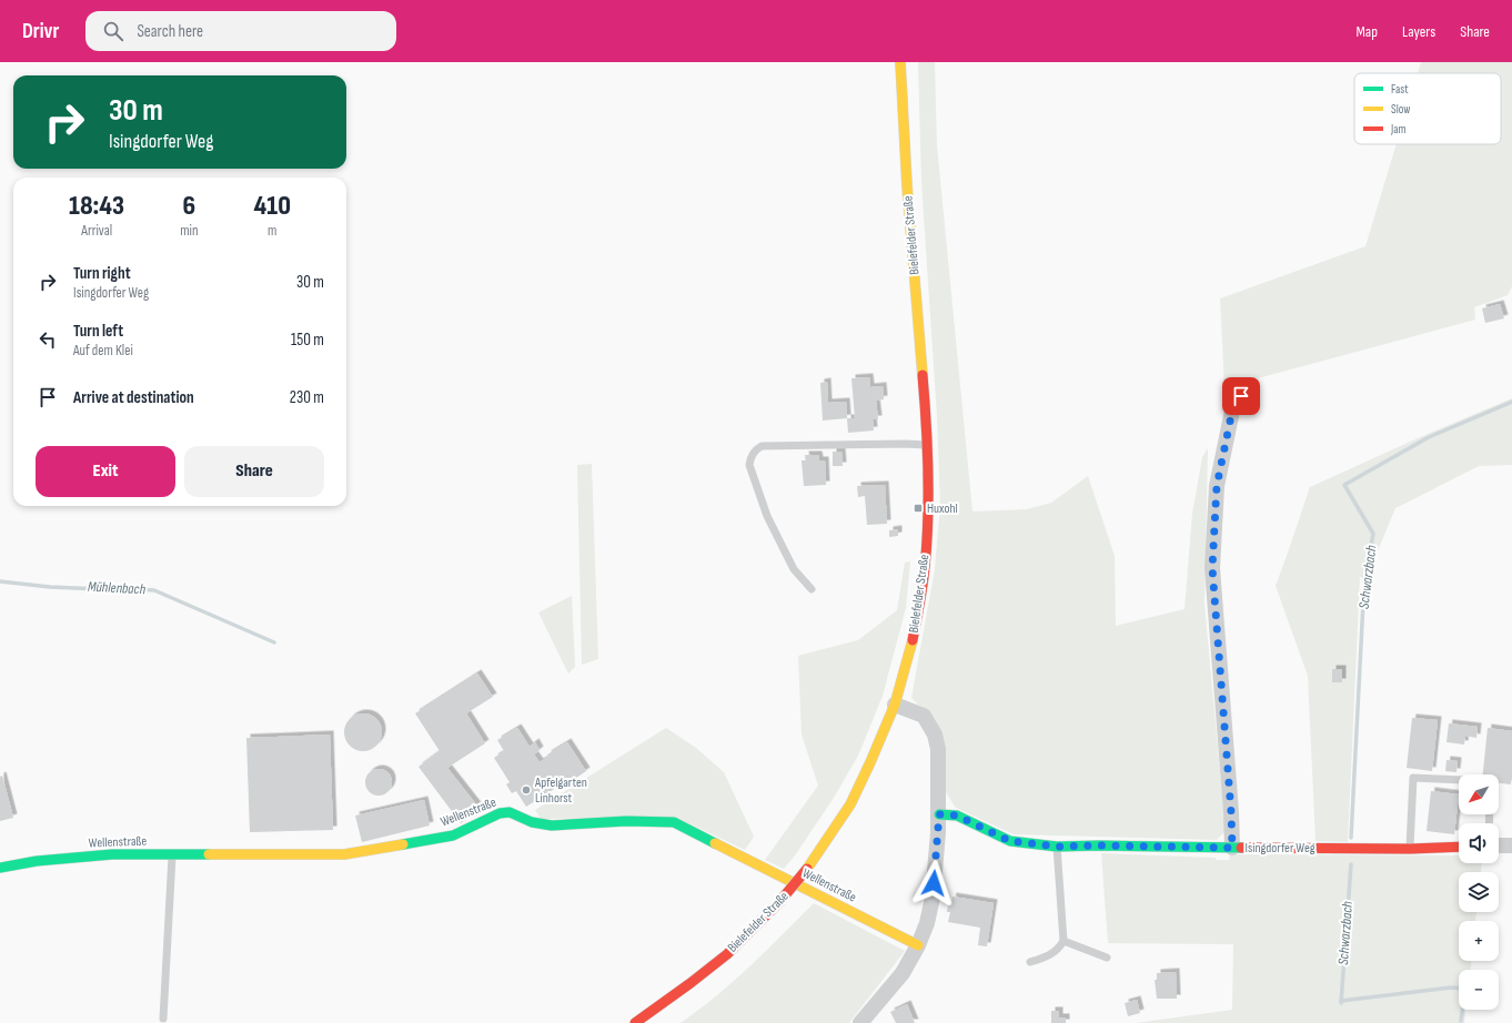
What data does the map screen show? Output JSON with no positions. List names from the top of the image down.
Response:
{
  "streets": {
    "street": ["Bielefelder Straße", "Wellenstraße", "Isingdorfer Weg"]
  },
  "water": ["Schwarzbach", "Mühlenbach"],
  "places": {
    "transit": ["Huxohl"],
    "other": ["Apfelgarten Linhorst"]
  },
  "legend": ["Fast", "Slow", "Jam"],
  "north": "bottom left",
  "page": {
    "header": "Drivr",
    "search": "Search here",
    "nav": ["Map", "Layers", "Share"],
    "turn": ["30 m", "Isingdorfer Weg"],
    "eta": [
      "18:43",
      "Arrival",
      "6",
      "min",
      "410",
      "m"
    ],
    "list": [
      {
        "name": "Turn right",
        "note": "Isingdorfer Weg",
        "value": "30 m"
      },
      {
        "name": "Turn left",
        "note": "Auf dem Klei",
        "value": "150 m"
      },
      {
        "name": "Arrive at destination",
        "value": "230 m"
      }
    ],
    "buttons": ["Exit", "Share"],
    "map_buttons": ["+", "−"]
  }
}
